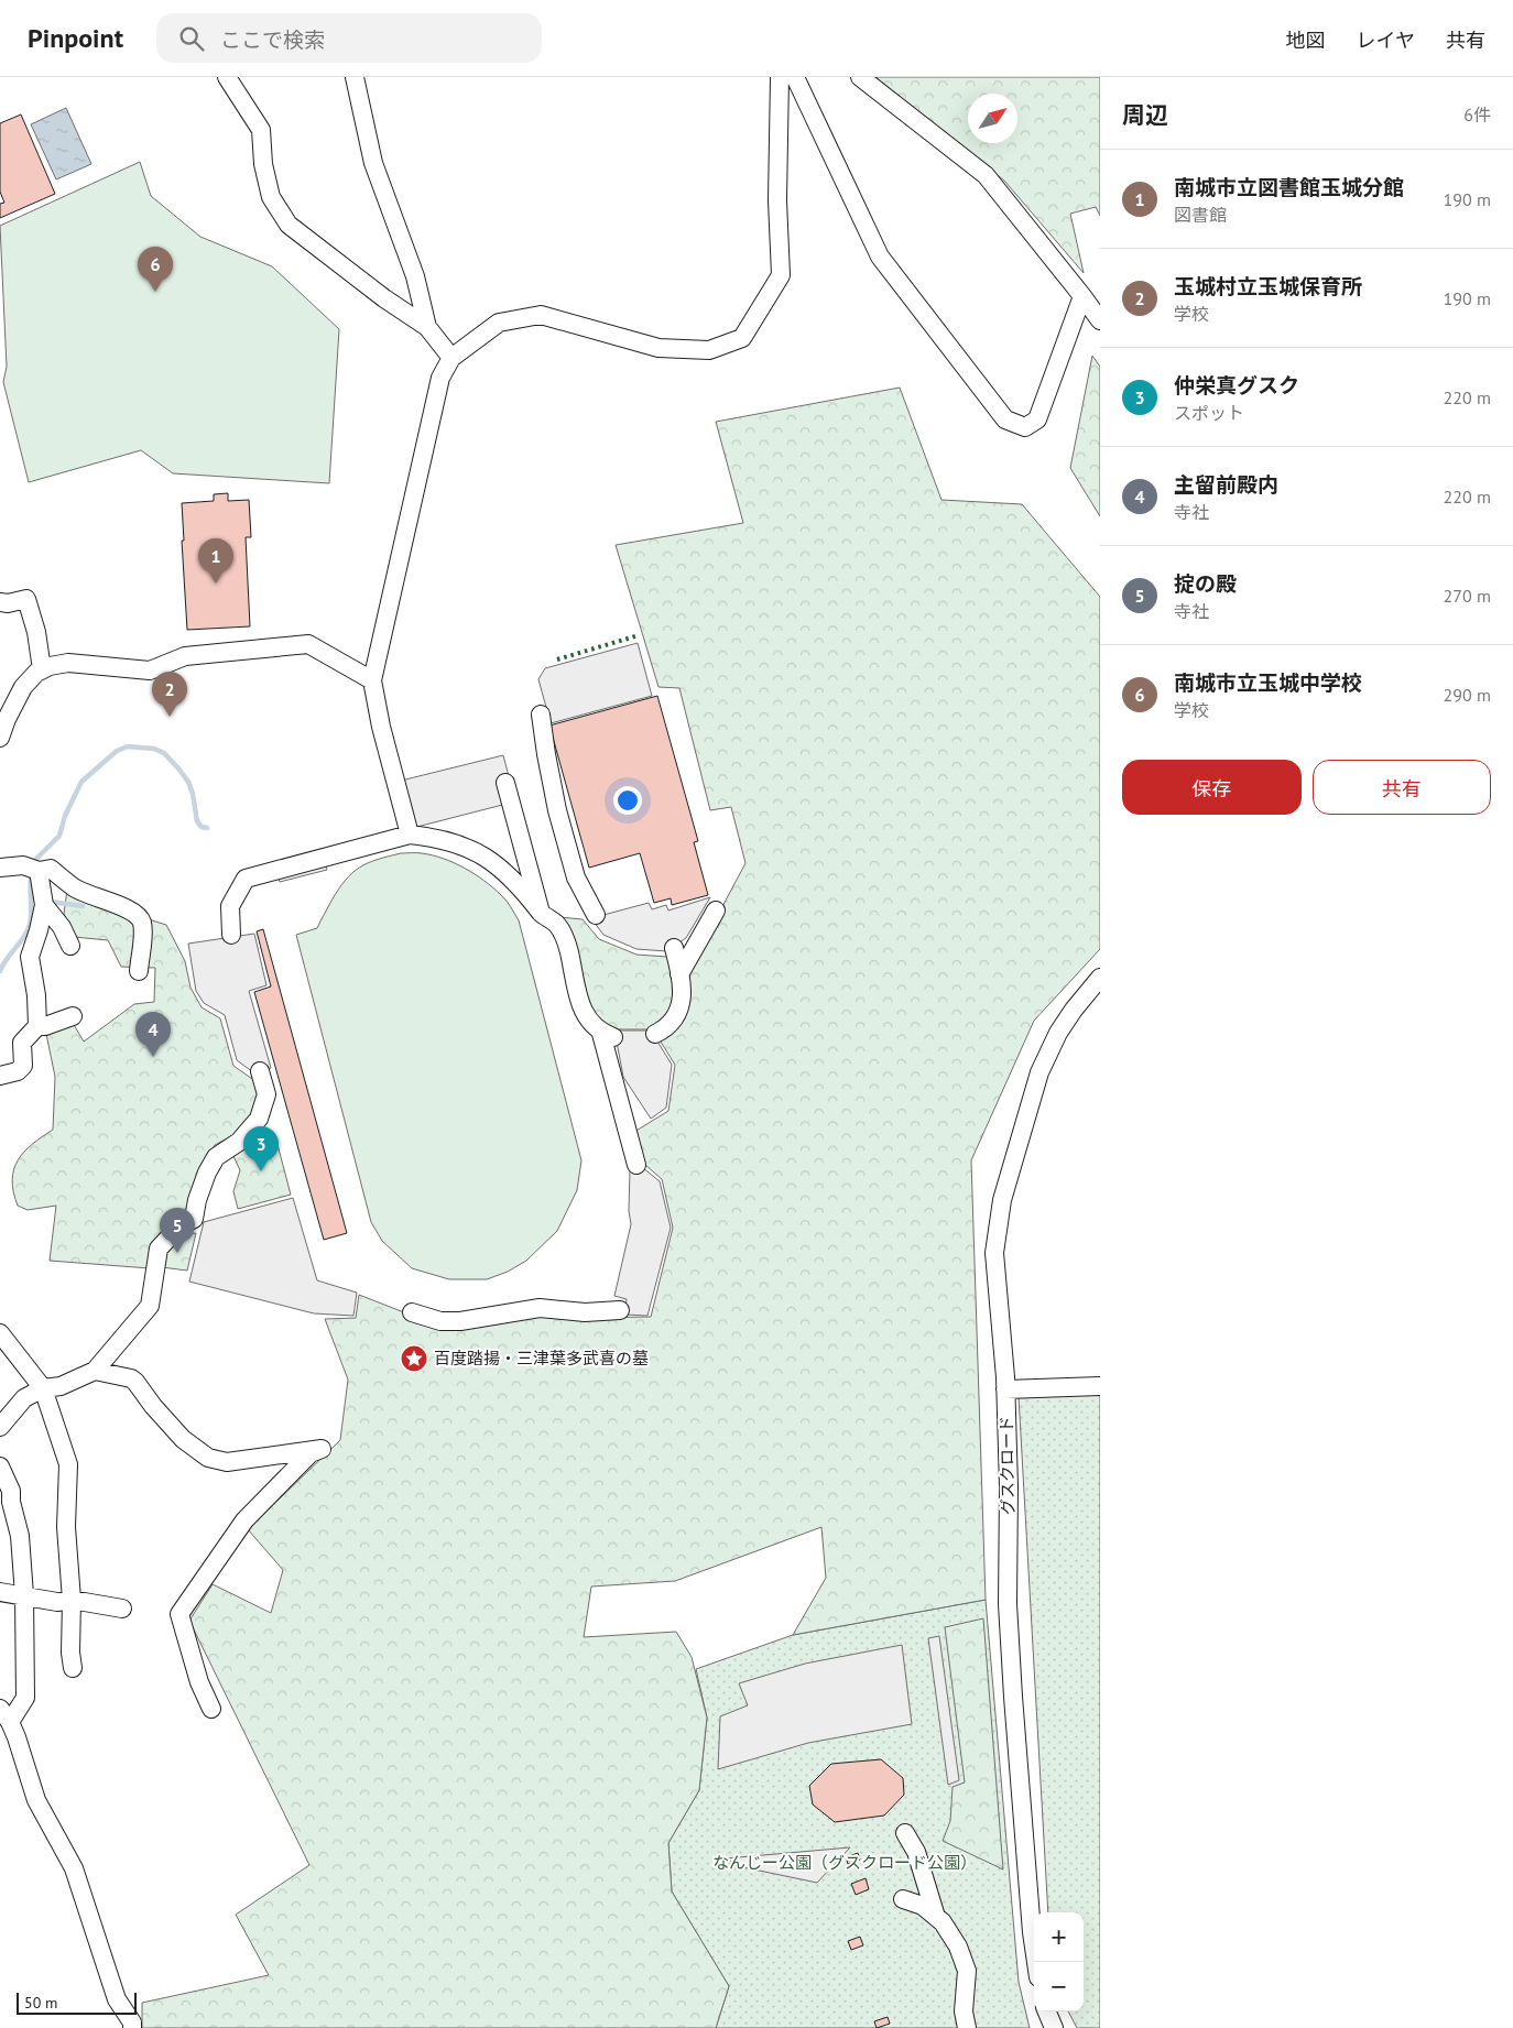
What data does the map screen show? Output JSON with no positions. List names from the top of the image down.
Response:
{
  "streets": {
    "street": ["グスクロード"]
  },
  "parks": ["なんじー公園（グスクロード公園）"],
  "places": {
    "place": ["百度踏揚・三津葉多武喜の墓"]
  },
  "scale_bar": "50 m",
  "north": "top right",
  "page": {
    "header": "Pinpoint",
    "search": "ここで検索",
    "nav": ["地図", "レイヤ", "共有"],
    "heading": ["周辺", "6件"],
    "list": [
      {
        "mark": "1",
        "name": "南城市立図書館玉城分館",
        "note": "図書館",
        "value": "190 m"
      },
      {
        "mark": "2",
        "name": "玉城村立玉城保育所",
        "note": "学校",
        "value": "190 m"
      },
      {
        "mark": "3",
        "name": "仲栄真グスク",
        "note": "スポット",
        "value": "220 m"
      },
      {
        "mark": "4",
        "name": "主留前殿内",
        "note": "寺社",
        "value": "220 m"
      },
      {
        "mark": "5",
        "name": "掟の殿",
        "note": "寺社",
        "value": "270 m"
      },
      {
        "mark": "6",
        "name": "南城市立玉城中学校",
        "note": "学校",
        "value": "290 m"
      }
    ],
    "pins": [
      "6",
      "1",
      "2",
      "4",
      "3",
      "5"
    ],
    "buttons": ["保存", "共有"],
    "map_buttons": ["+", "−"],
    "scale": "50 m"
  }
}
